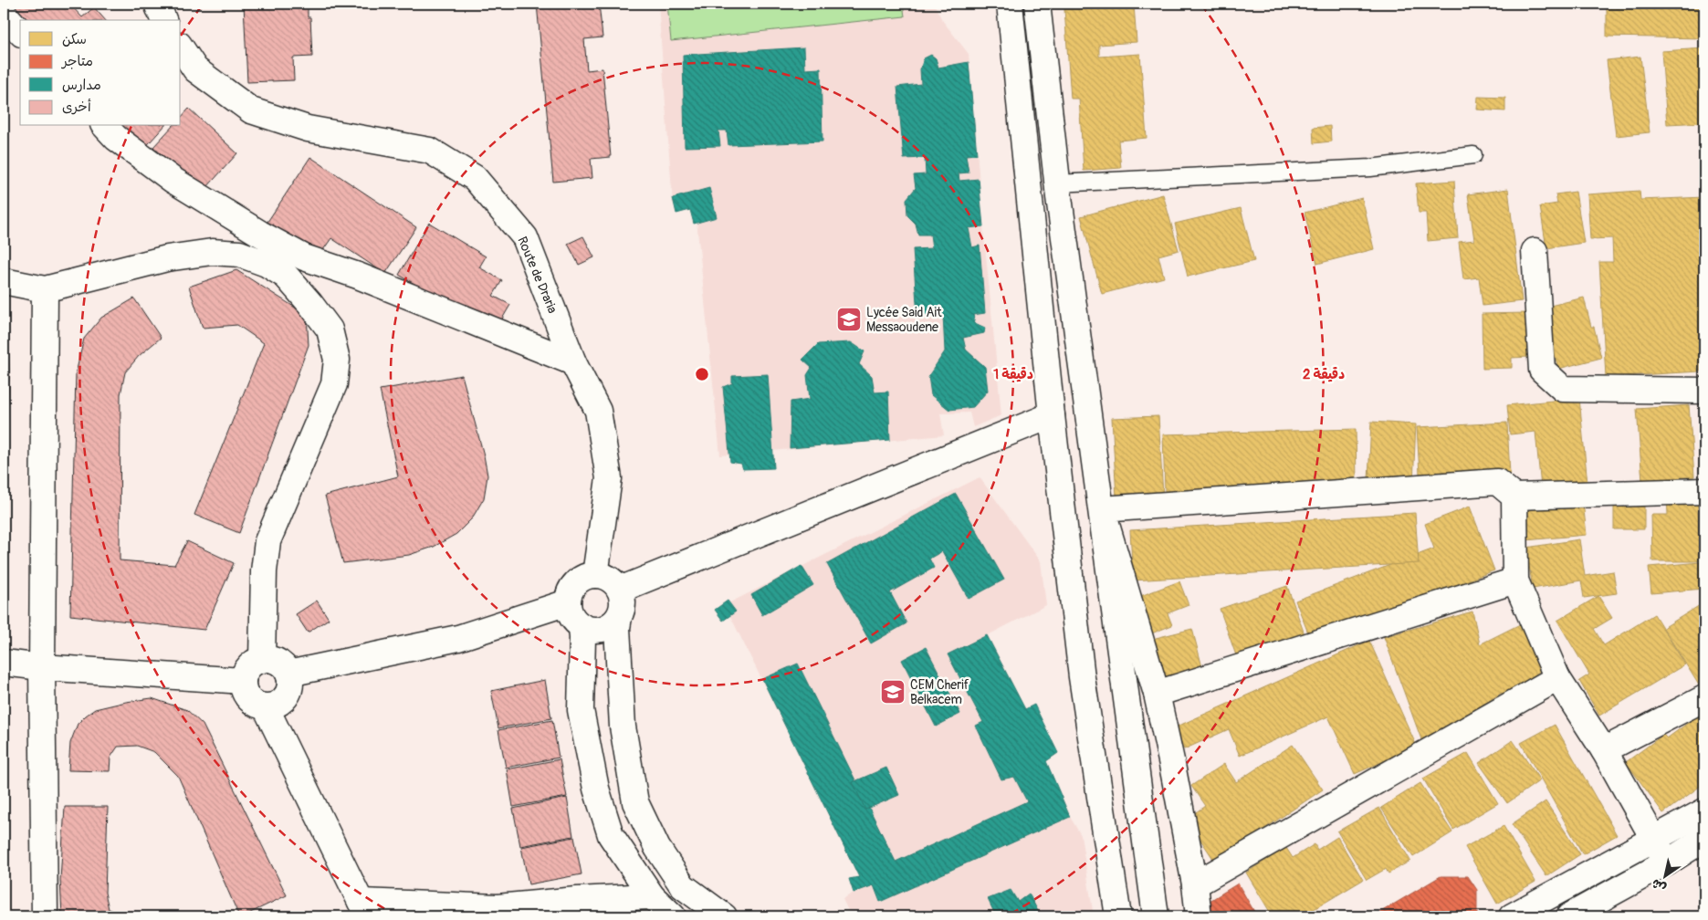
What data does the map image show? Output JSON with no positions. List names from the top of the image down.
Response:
{
  "streets": {
    "street": ["Route de Draria"]
  },
  "places": {
    "school or university": ["Lycée Said Ait Messaoudene", "CEM Cherif Belkacem"]
  },
  "legend": [
    "سكن",
    "متاجر",
    "مدارس",
    "أخرى"
  ],
  "north": "bottom left",
  "rings": ["1 دقيقة", "2 دقيقة"]
}
